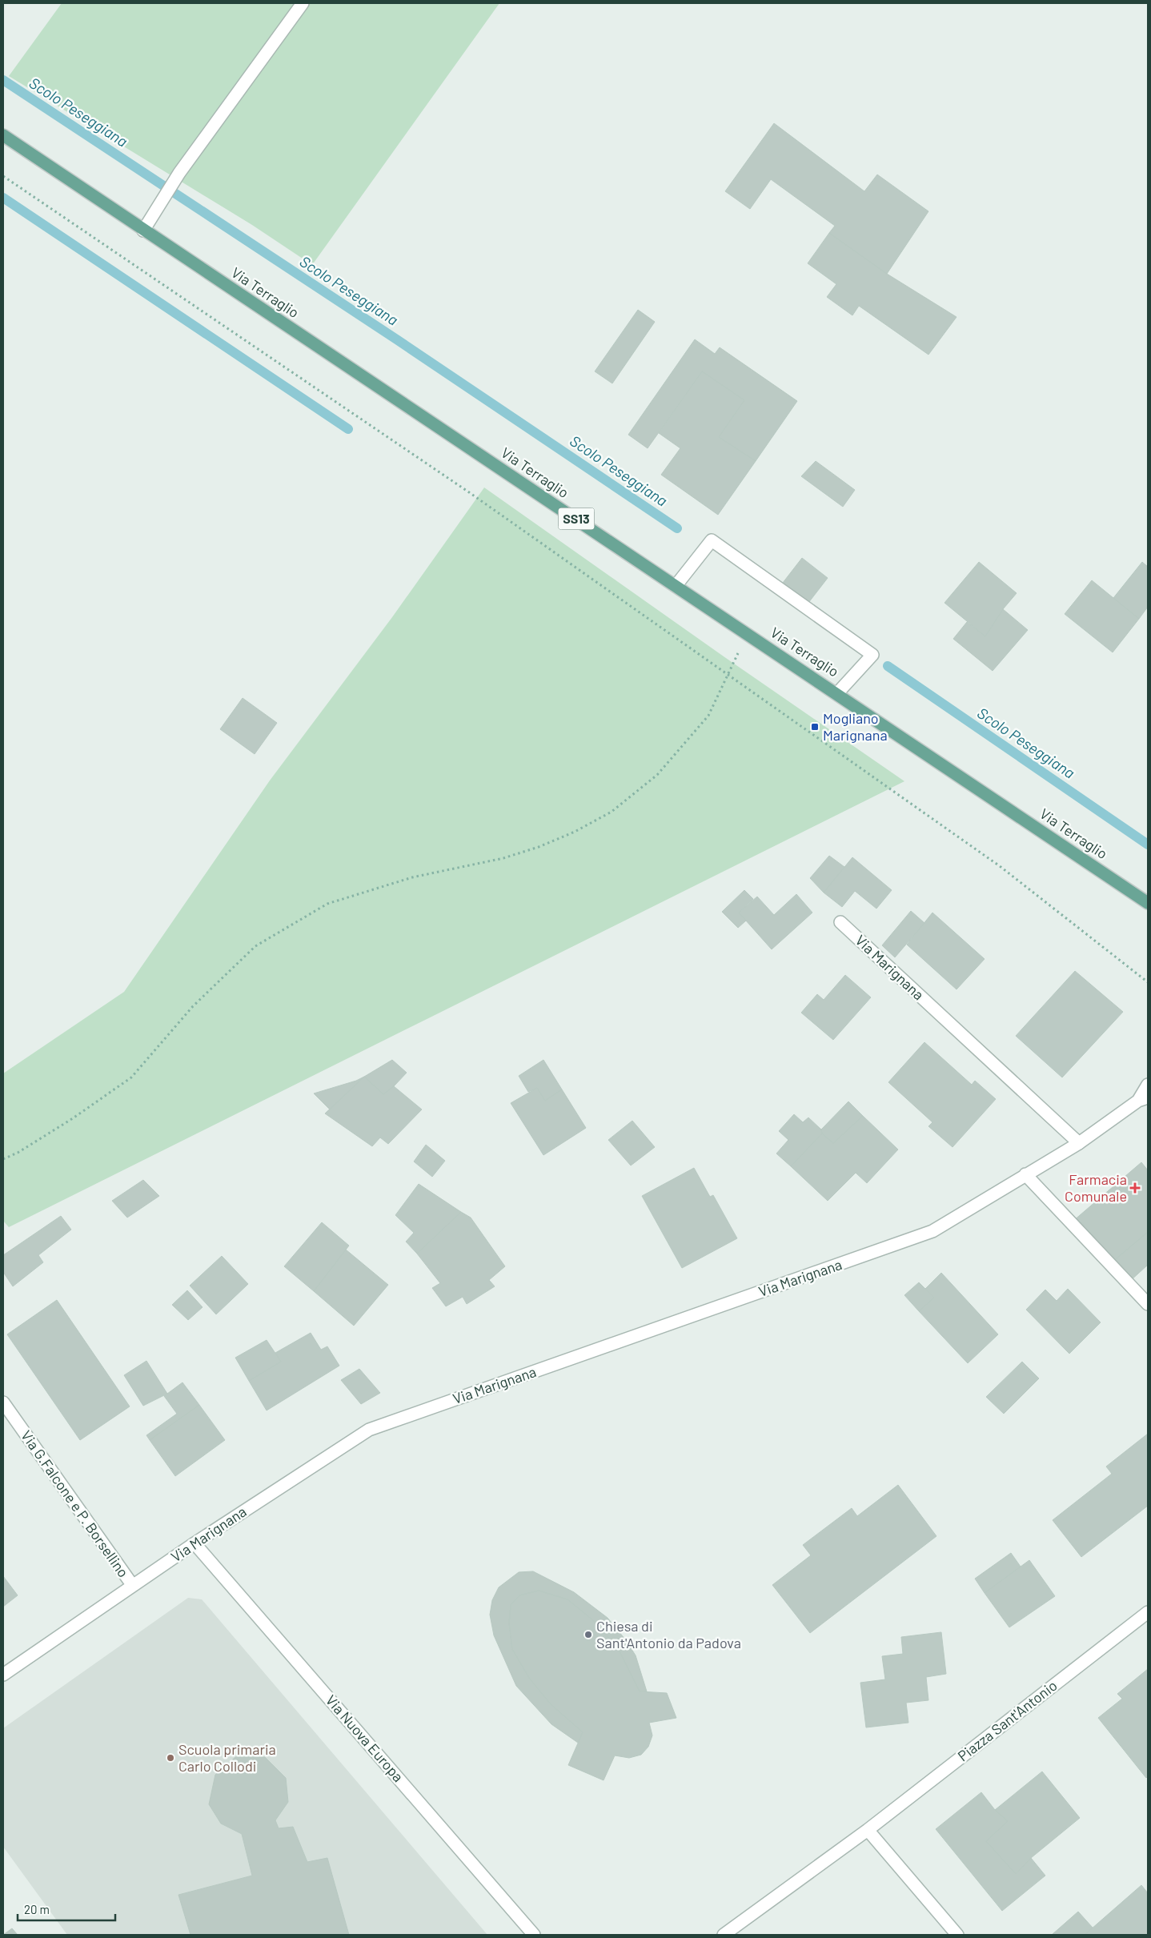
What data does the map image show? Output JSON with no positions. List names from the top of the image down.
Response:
{
  "streets": {
    "main road": ["Via Terraglio", "SS13"],
    "street": [
      "Via Marignana",
      "Via G.Falcone e P. Borsellino",
      "Piazza Sant'Antonio",
      "Via Nuova Europa"
    ]
  },
  "crossings": [
    ["Via Marignana", "Via G.Falcone e P. Borsellino"],
    ["Via Marignana", "Via Nuova Europa"]
  ],
  "water": ["Scolo Peseggiana"],
  "places": {
    "transit": ["Mogliano Marignana"],
    "health": ["Farmacia Comunale"],
    "other": ["Chiesa di Sant'Antonio da Padova", "Scuola primaria Carlo Collodi"]
  },
  "scale_bar": "20 m"
}
